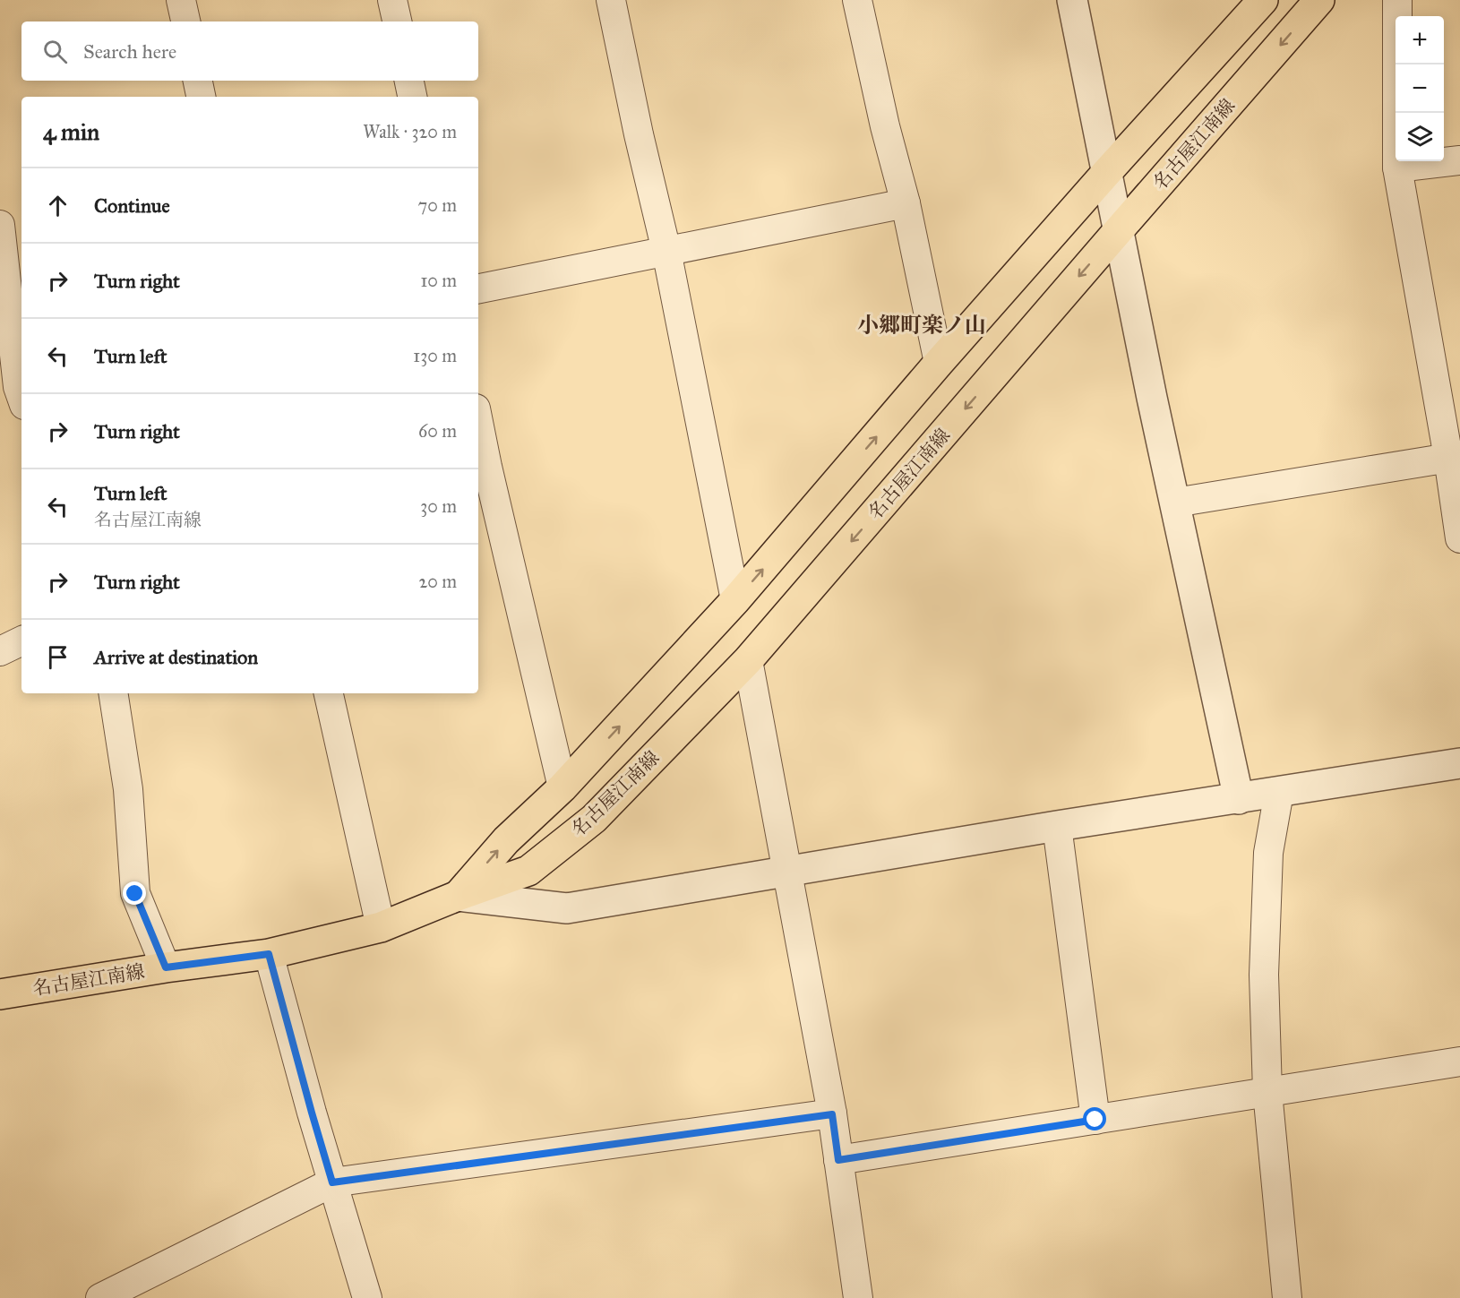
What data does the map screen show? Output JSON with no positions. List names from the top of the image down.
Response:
{
  "streets": {
    "main road": ["名古屋江南線"]
  },
  "districts": ["小郷町楽ノ山"],
  "page": {
    "map_buttons": ["+", "−"],
    "search": "Search here",
    "heading": ["4 min", "Walk · 320 m"],
    "list": [
      ["Continue", "70 m"],
      ["Turn right", "10 m"],
      ["Turn left", "130 m"],
      ["Turn right", "60 m"],
      ["Turn left", "名古屋江南線", "30 m"],
      ["Turn right", "20 m"],
      "Arrive at destination"
    ]
  }
}
